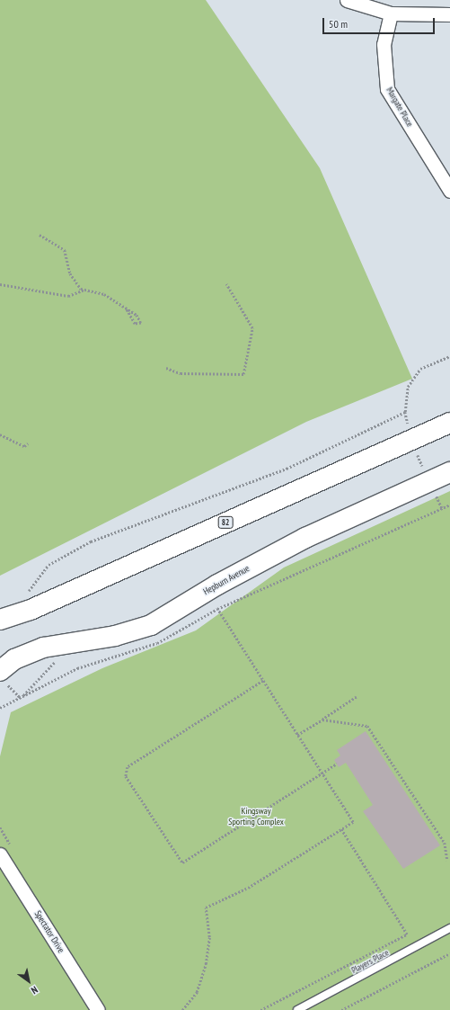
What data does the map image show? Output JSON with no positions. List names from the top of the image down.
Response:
{
  "streets": {
    "main road": ["82", "Hepburn Avenue"],
    "street": ["Margate Place", "Spectator Drive"],
    "lane": ["Players Place"]
  },
  "parks": ["Kingsway Sporting Complex"],
  "scale_bar": "50 m",
  "north": "bottom right"
}
